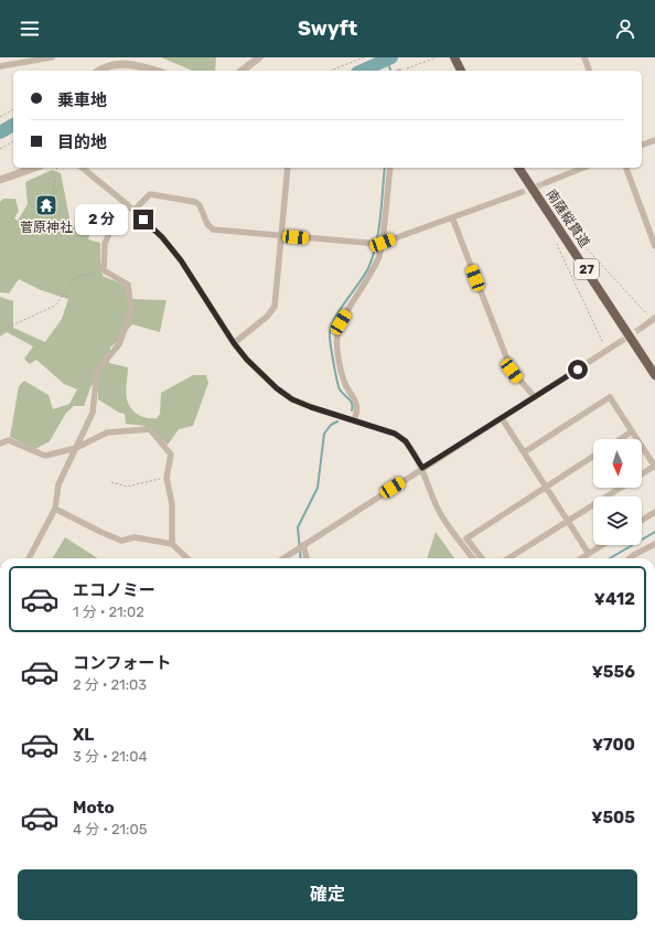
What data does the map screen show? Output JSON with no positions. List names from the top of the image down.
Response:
{
  "streets": {
    "main road": ["南薩縦貫道", "27"]
  },
  "places": {
    "temple": ["菅原神社"]
  },
  "north": "bottom",
  "page": {
    "header": "Swyft",
    "banner": ["乗車地", "目的地"],
    "bubble": "2 分",
    "list": [
      {
        "name": "エコノミー",
        "note": "1 分 · 21:02",
        "value": "¥412"
      },
      {
        "name": "コンフォート",
        "note": "2 分 · 21:03",
        "value": "¥556"
      },
      {
        "name": "XL",
        "note": "3 分 · 21:04",
        "value": "¥700"
      },
      {
        "name": "Moto",
        "note": "4 分 · 21:05",
        "value": "¥505"
      }
    ],
    "buttons": "確定"
  }
}
